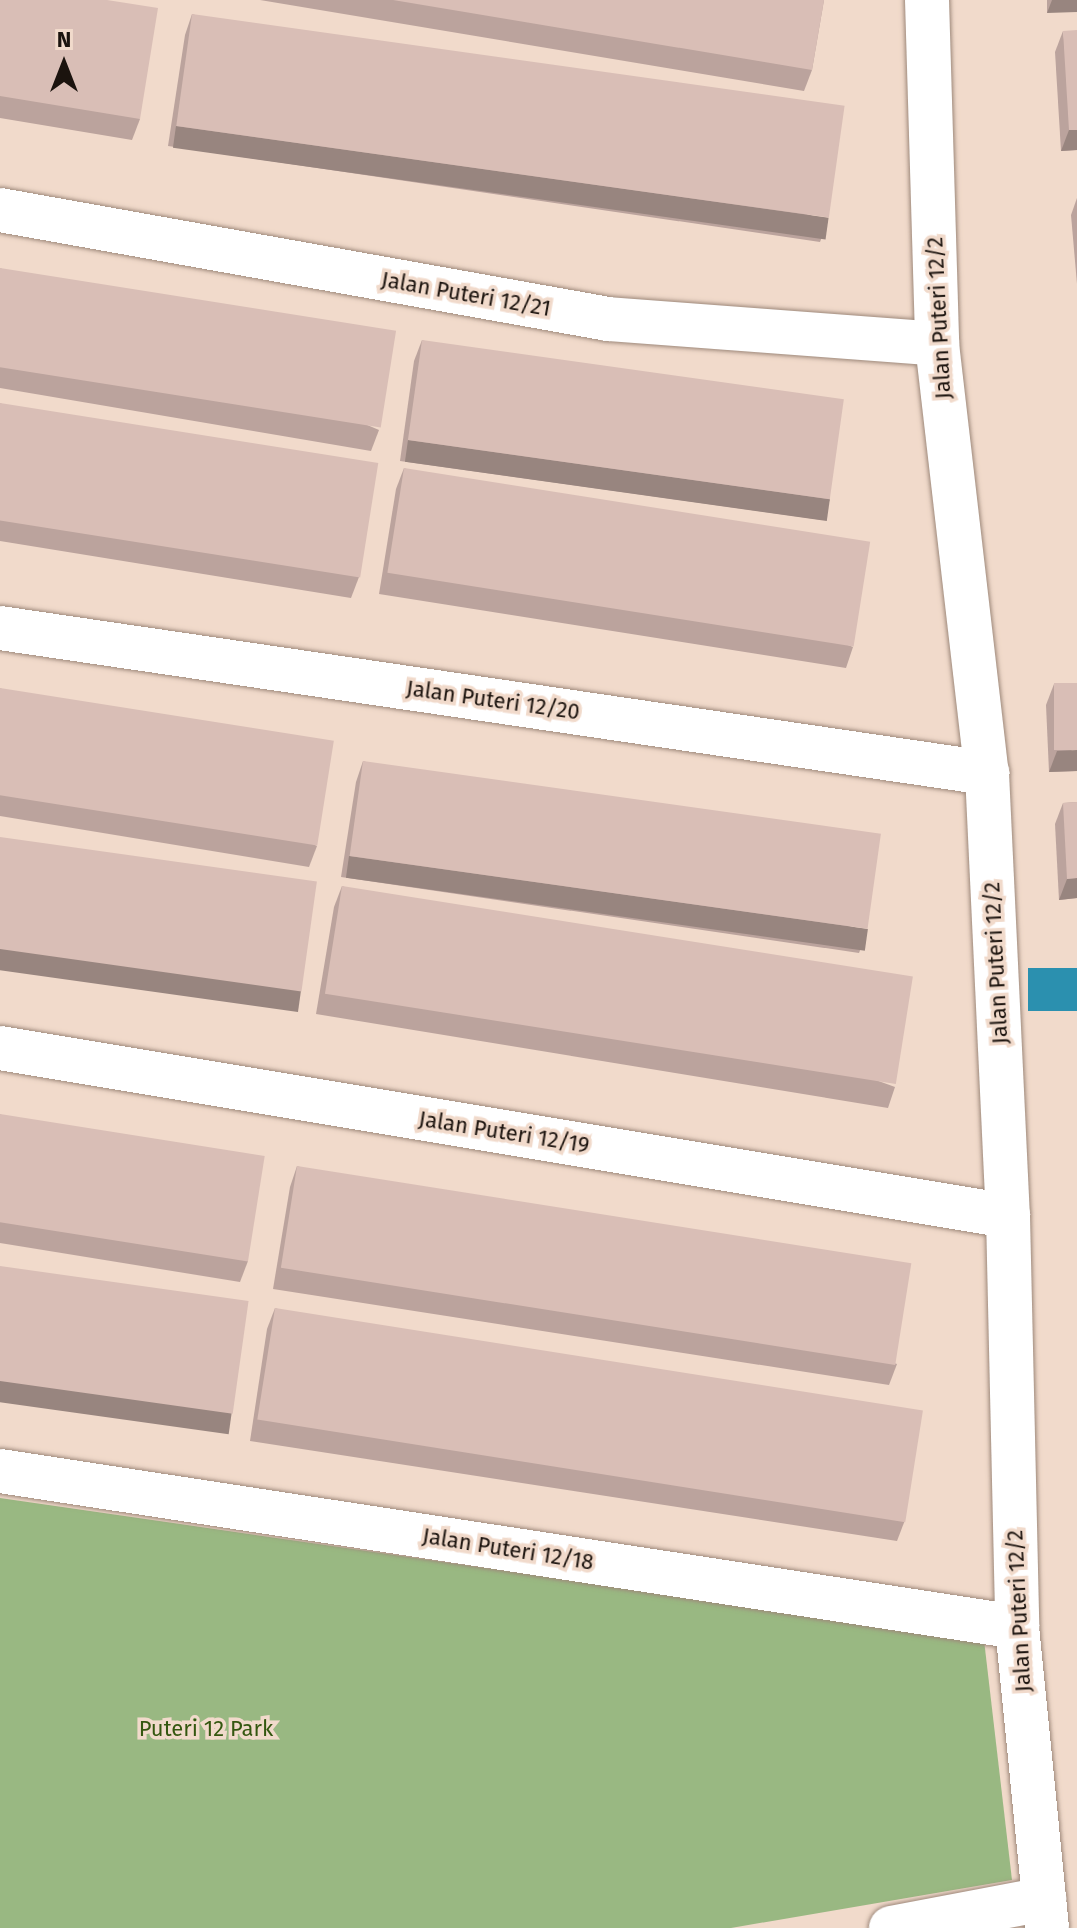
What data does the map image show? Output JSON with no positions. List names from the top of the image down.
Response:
{
  "streets": {
    "street": [
      "Jalan Puteri 12/21",
      "Jalan Puteri 12/2",
      "Jalan Puteri 12/20",
      "Jalan Puteri 12/19",
      "Jalan Puteri 12/18"
    ]
  },
  "crossings": [
    ["Jalan Puteri 12/21", "Jalan Puteri 12/2"],
    ["Jalan Puteri 12/2", "Jalan Puteri 12/20"],
    ["Jalan Puteri 12/2", "Jalan Puteri 12/19"],
    ["Jalan Puteri 12/2", "Jalan Puteri 12/18"]
  ],
  "parks": ["Puteri 12 Park"],
  "north": "top"
}
